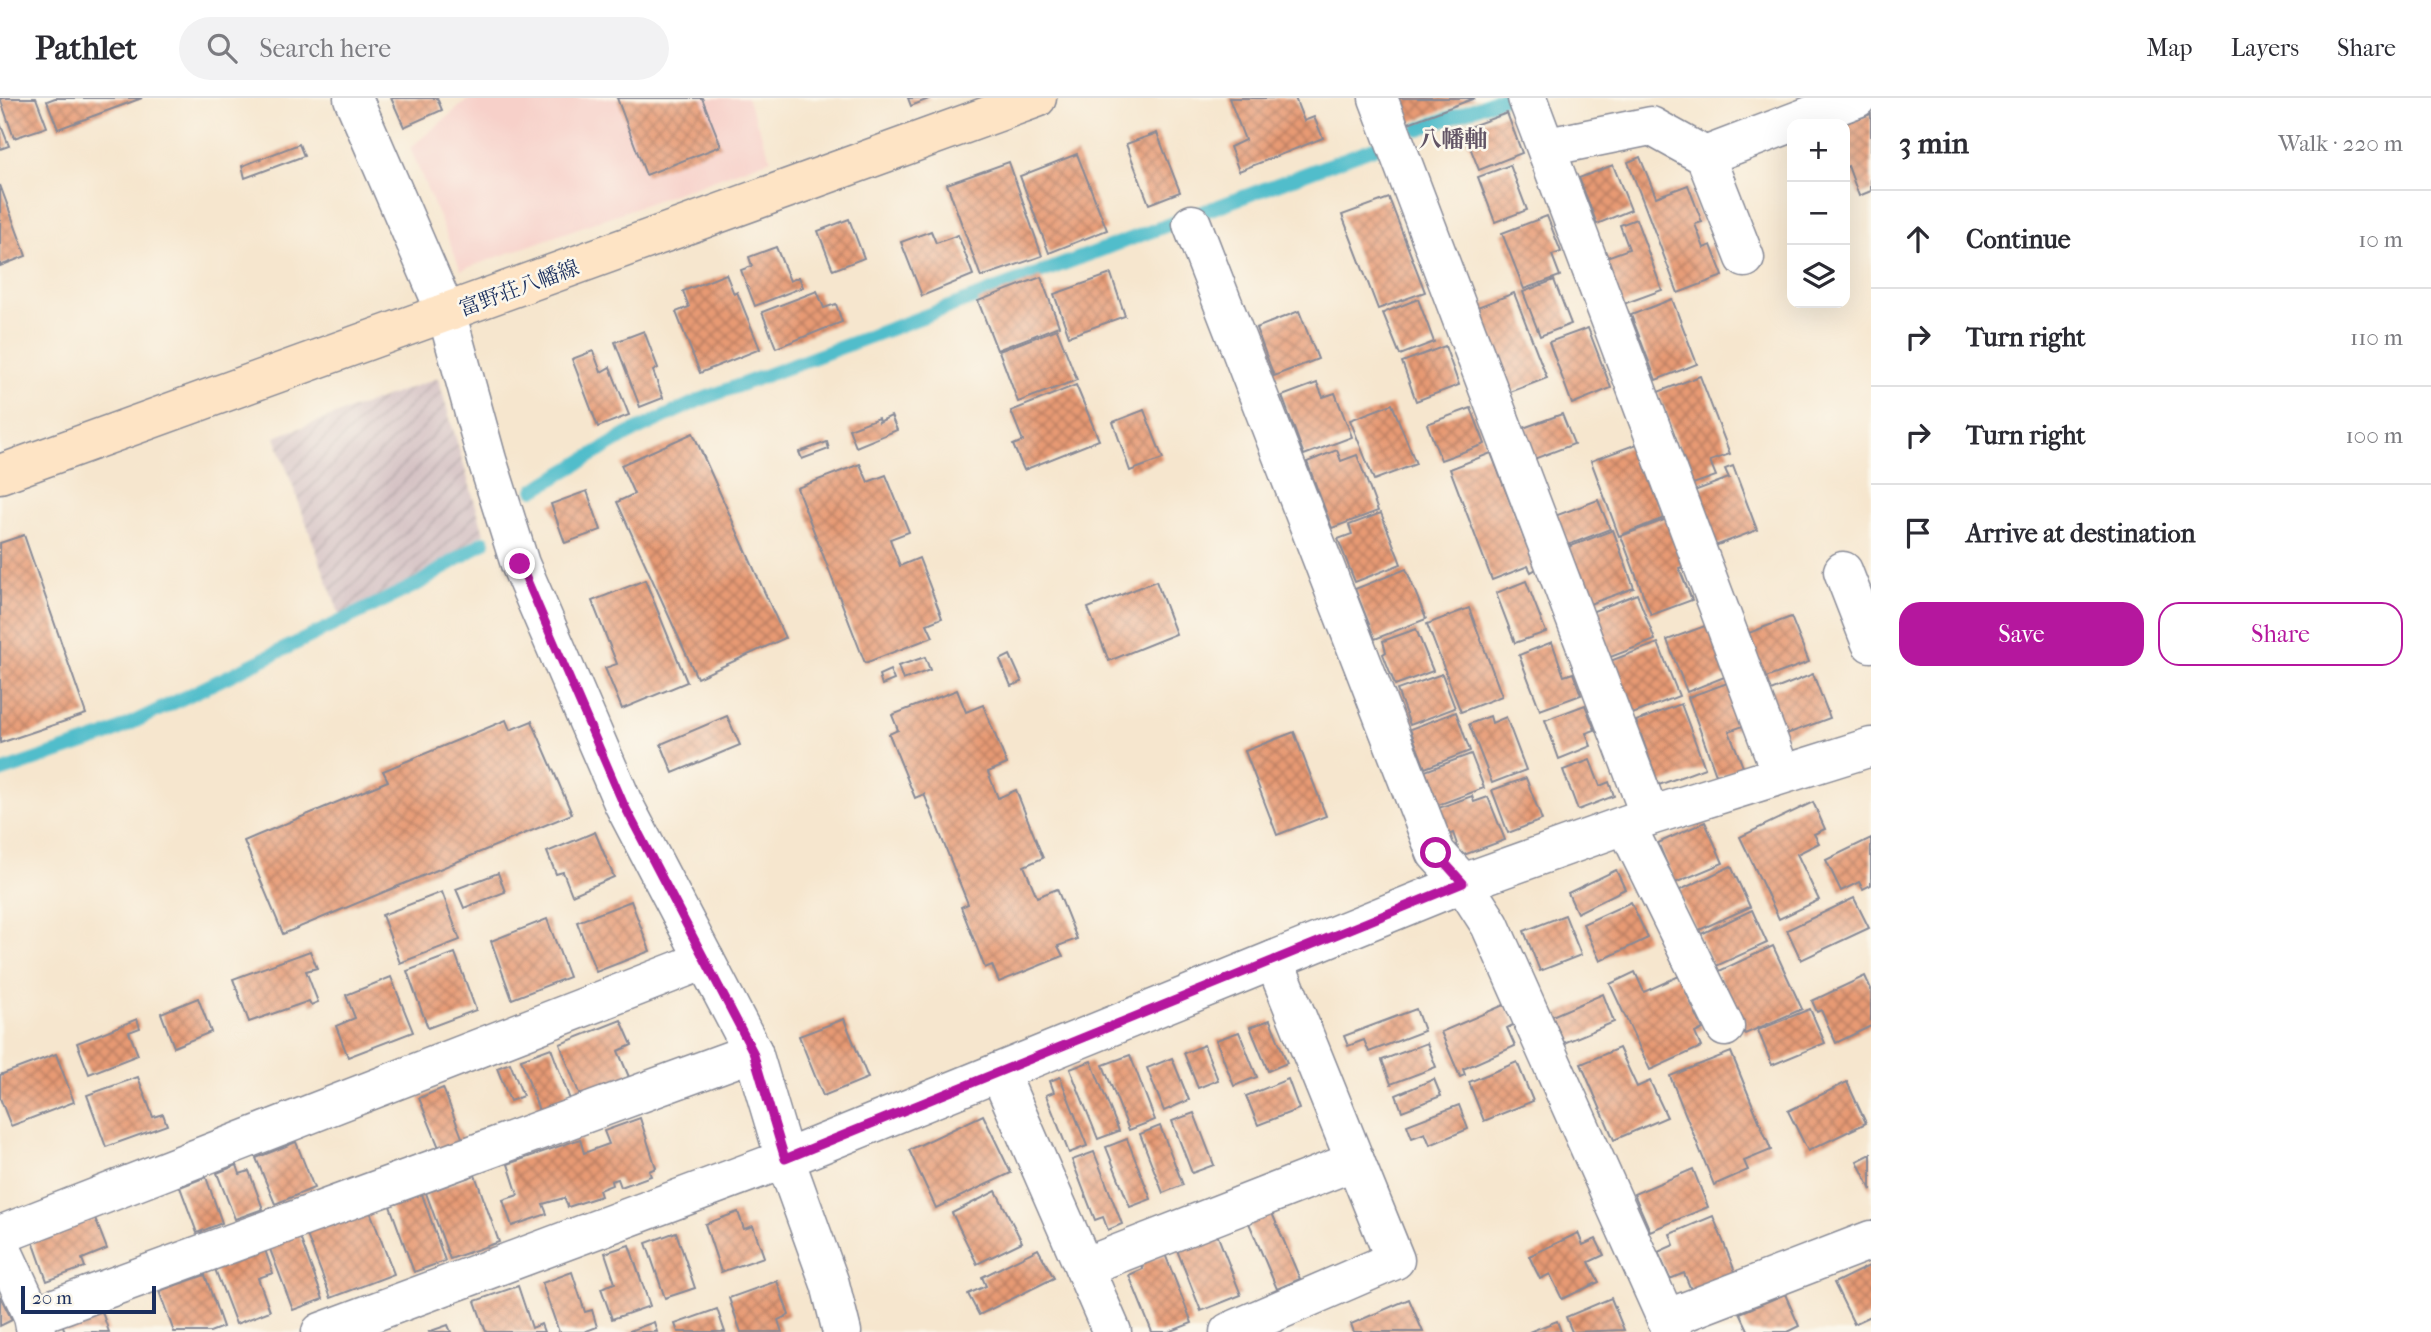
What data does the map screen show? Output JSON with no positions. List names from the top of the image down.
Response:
{
  "streets": {
    "main road": ["富野荘八幡線"]
  },
  "districts": ["八幡軸"],
  "scale_bar": "20 m",
  "page": {
    "header": "Pathlet",
    "search": "Search here",
    "nav": ["Map", "Layers", "Share"],
    "heading": ["3 min", "Walk · 220 m"],
    "map_buttons": ["+", "−"],
    "list": [
      ["Continue", "10 m"],
      ["Turn right", "110 m"],
      ["Turn right", "100 m"],
      "Arrive at destination"
    ],
    "buttons": ["Save", "Share"],
    "scale": "20 m"
  }
}
